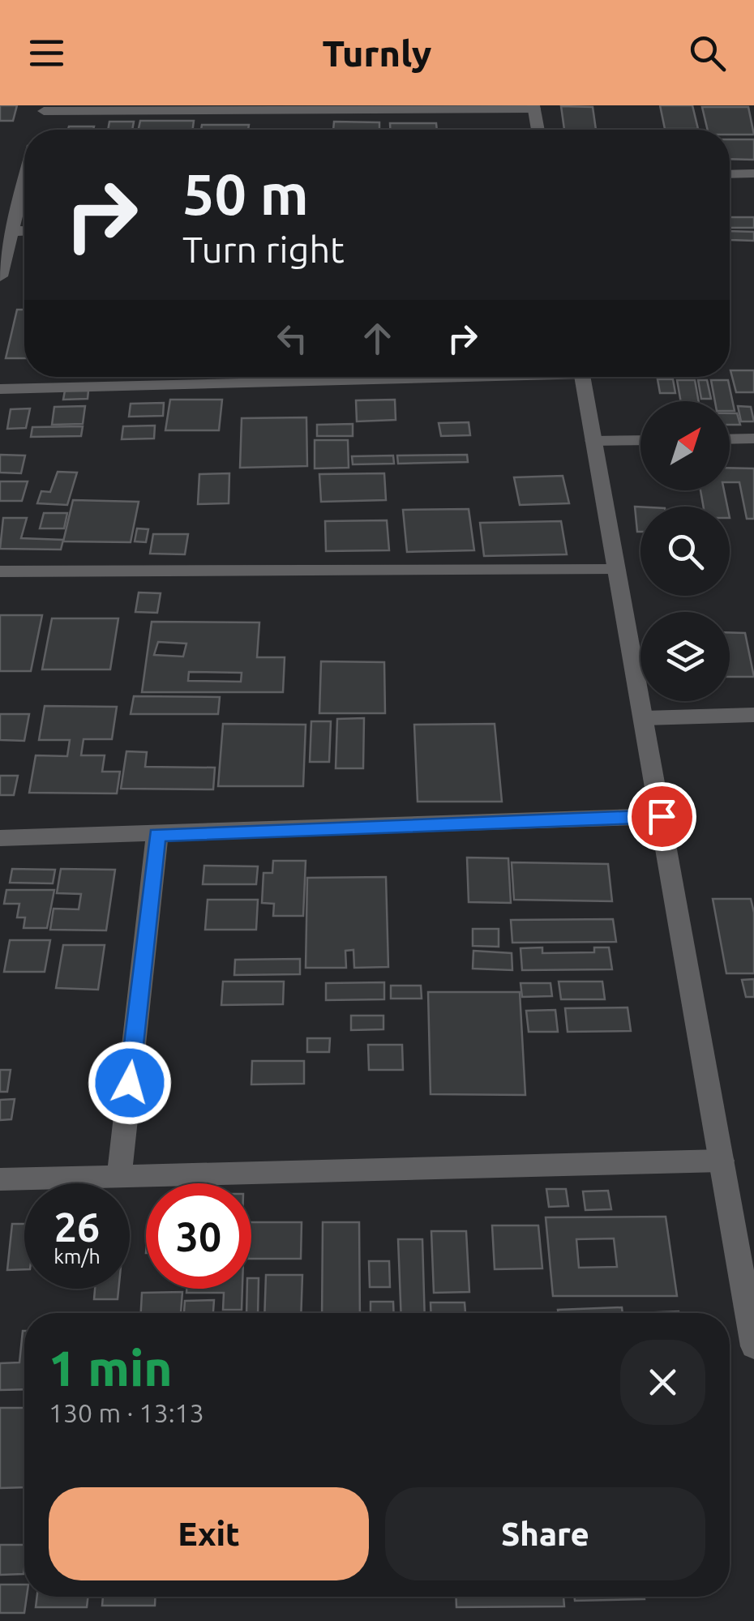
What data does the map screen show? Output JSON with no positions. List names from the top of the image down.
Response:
{
  "north": "top right",
  "page": {
    "header": "Turnly",
    "turn": ["50 m", "Turn right"],
    "speed": "26 km/h",
    "limit": "30",
    "heading": ["1 min", "130 m · 13:13"],
    "buttons": ["Exit", "Share"]
  }
}
